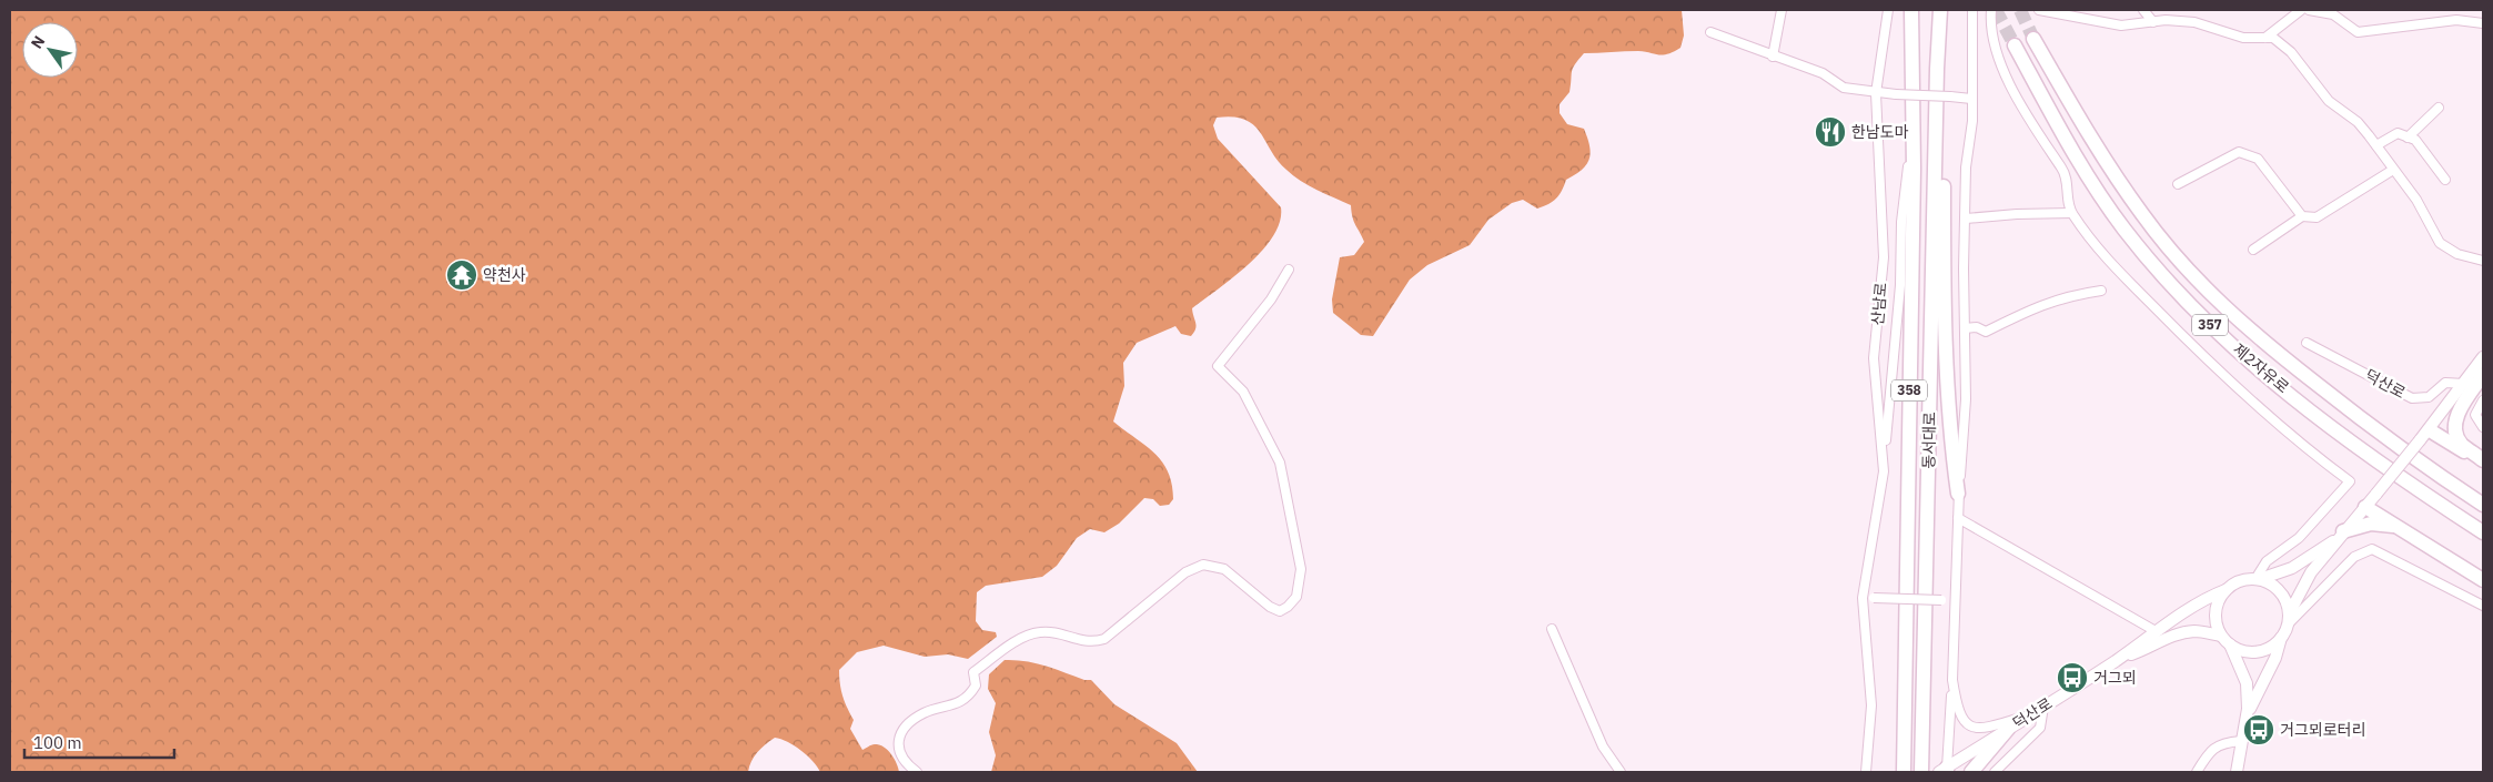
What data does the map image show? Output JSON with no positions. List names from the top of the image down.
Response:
{
  "streets": {
    "highway": [
      "357",
      "제2자유로",
      "358",
      "동서대로"
    ],
    "street": ["산남로", "덕산로"]
  },
  "places": {
    "restaurant": ["한남도마"],
    "temple": ["약천사"],
    "bus stop": ["거그뫼", "거그뫼로터리"]
  },
  "scale_bar": "100 m",
  "north": "top left"
}
